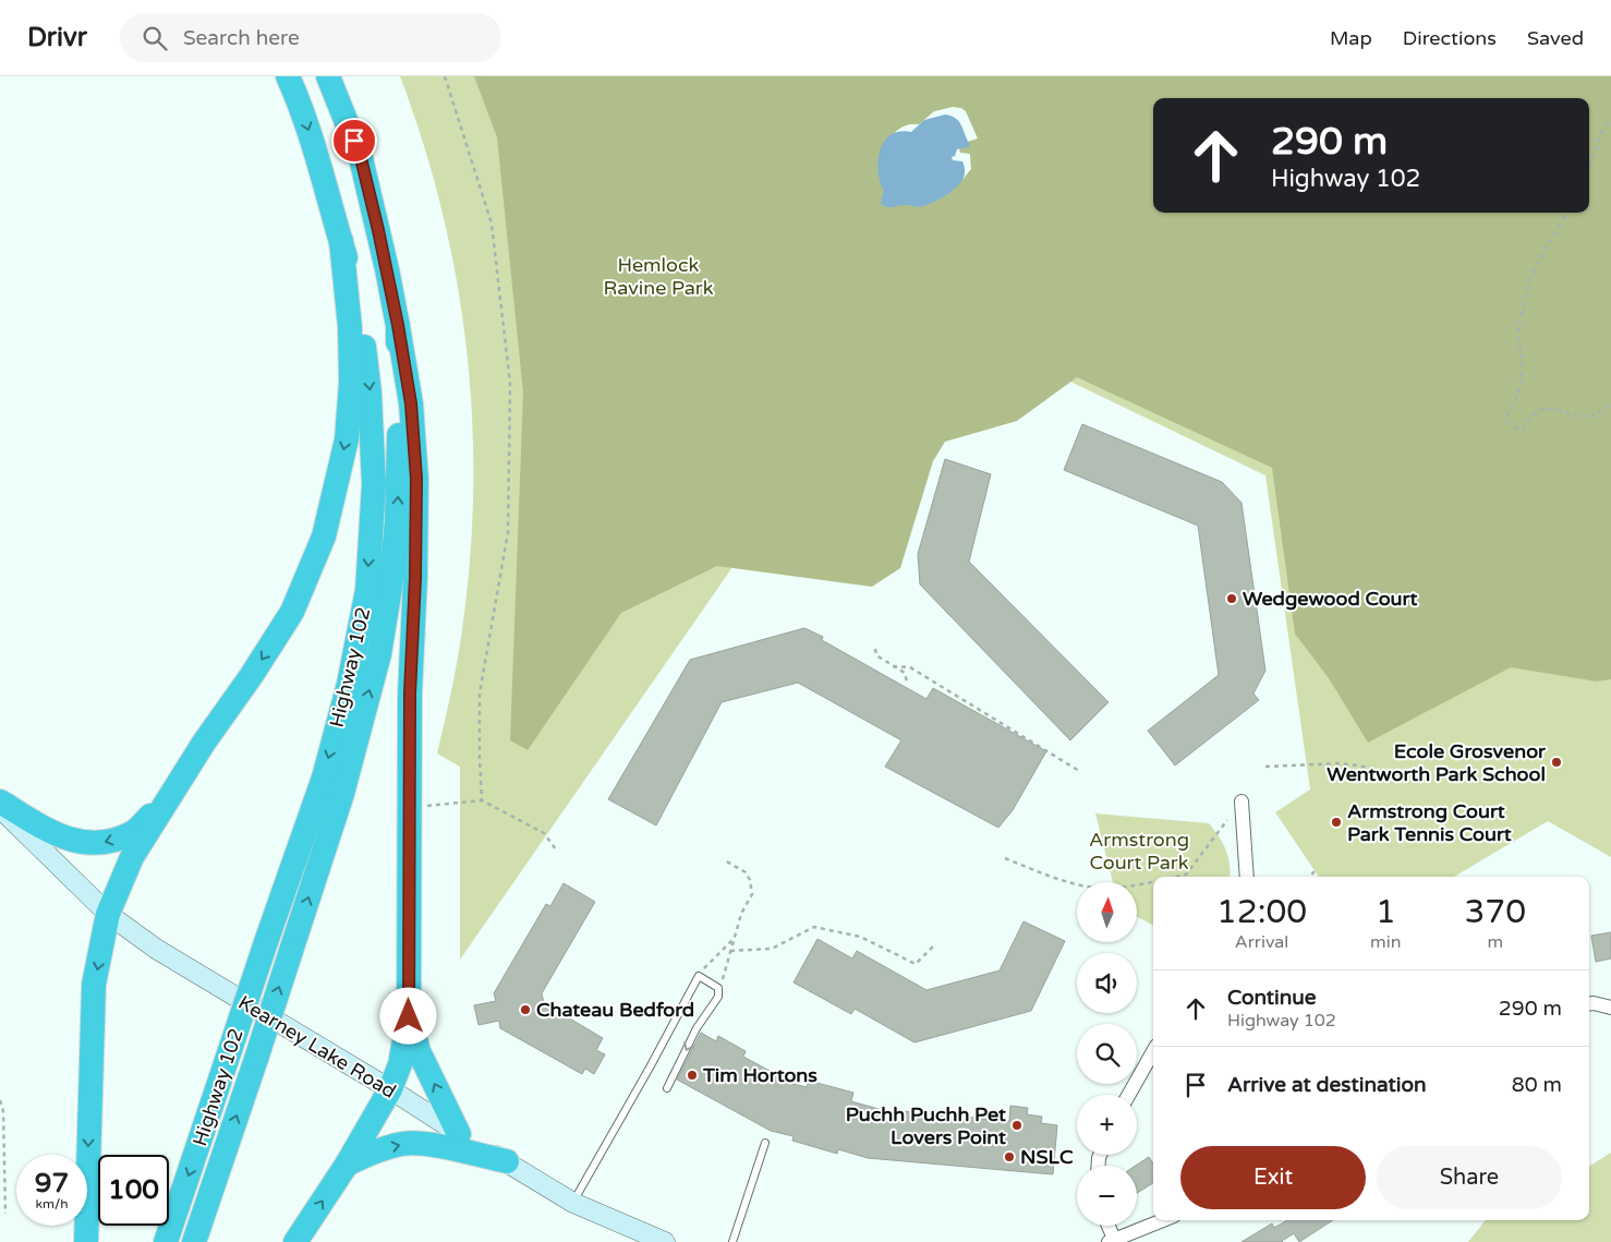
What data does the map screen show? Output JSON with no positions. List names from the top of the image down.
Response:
{
  "streets": {
    "highway": ["Highway 102"],
    "main road": ["Kearney Lake Road"]
  },
  "parks": ["Hemlock Ravine Park", "Armstrong Court Park"],
  "places": [
    "Wedgewood Court",
    "Ecole Grosvenor Wentworth Park School",
    "Armstrong Court Park Tennis Court",
    "Chateau Bedford",
    "Tim Hortons",
    "Puchh Puchh Pet Lovers Point",
    "NSLC"
  ],
  "north": "top",
  "page": {
    "header": "Drivr",
    "search": "Search here",
    "nav": ["Map", "Directions", "Saved"],
    "turn": ["290 m", "Highway 102"],
    "eta": [
      "12:00",
      "Arrival",
      "1",
      "min",
      "370",
      "m"
    ],
    "map_buttons": ["+", "−"],
    "list": [
      {
        "name": "Continue",
        "note": "Highway 102",
        "value": "290 m"
      },
      {
        "name": "Arrive at destination",
        "value": "80 m"
      }
    ],
    "buttons": ["Exit", "Share"],
    "speed": "97 km/h",
    "limit": "100"
  }
}
